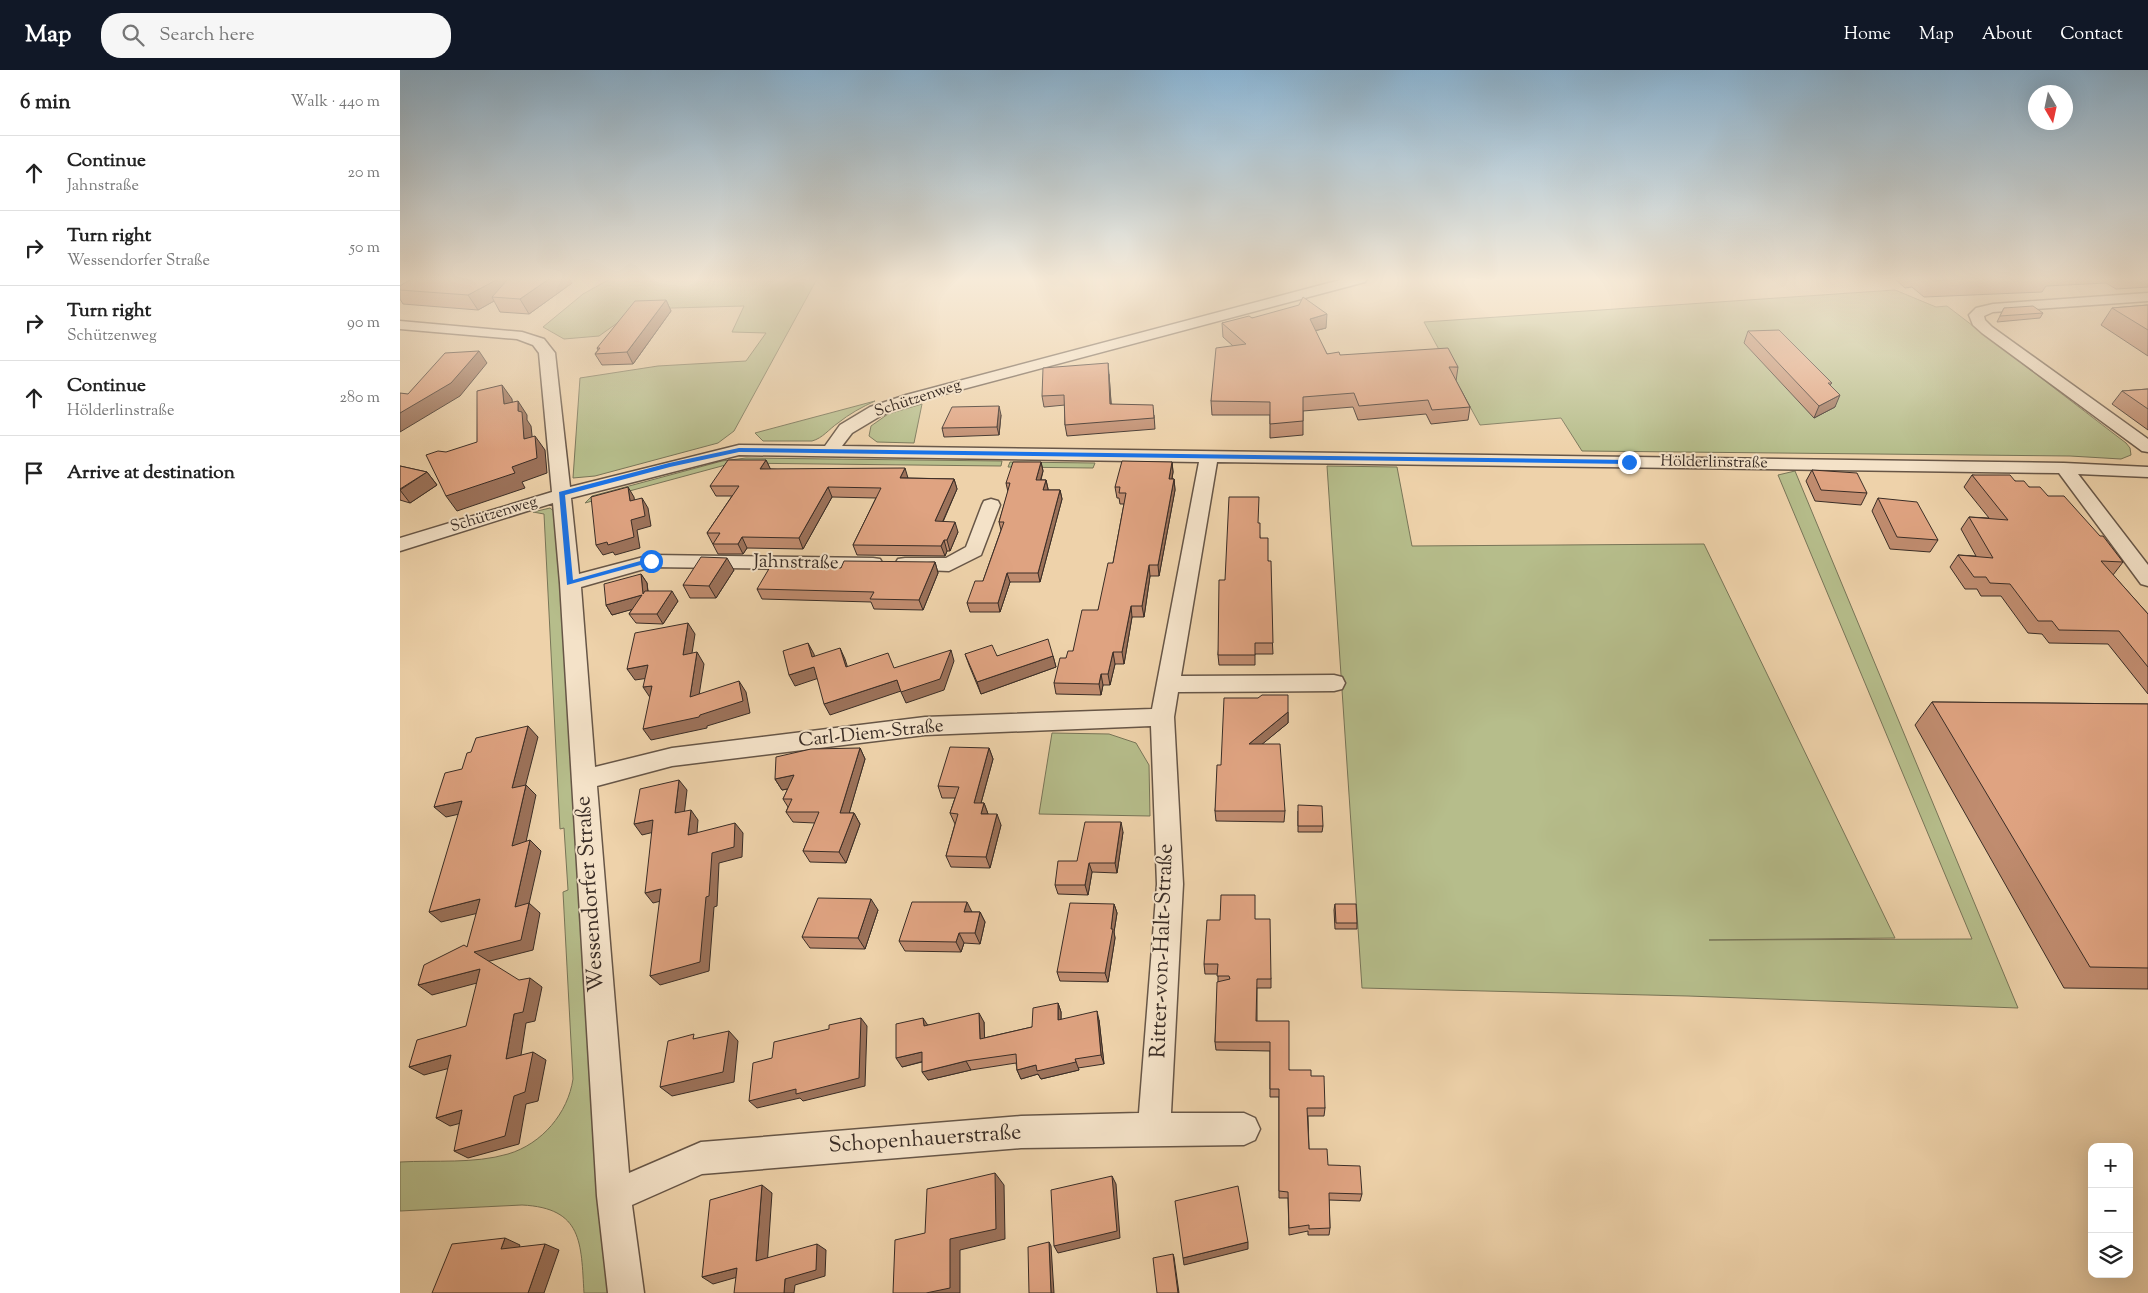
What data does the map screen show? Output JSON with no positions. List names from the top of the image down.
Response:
{
  "streets": {
    "street": [
      "Schützenweg",
      "Hölderlinstraße",
      "Jahnstraße",
      "Carl-Diem-Straße",
      "Wessendorfer Straße",
      "Ritter-von-Halt-Straße",
      "Schopenhauerstraße"
    ]
  },
  "crossings": [
    ["Schützenweg", "Hölderlinstraße"],
    ["Schützenweg", "Wessendorfer Straße"],
    ["Hölderlinstraße", "Ritter-von-Halt-Straße"],
    ["Jahnstraße", "Wessendorfer Straße"],
    ["Carl-Diem-Straße", "Wessendorfer Straße"],
    ["Carl-Diem-Straße", "Ritter-von-Halt-Straße"],
    ["Wessendorfer Straße", "Schopenhauerstraße"],
    ["Ritter-von-Halt-Straße", "Schopenhauerstraße"]
  ],
  "north": "bottom",
  "page": {
    "header": "Map",
    "search": "Search here",
    "nav": [
      "Home",
      "Map",
      "About",
      "Contact"
    ],
    "heading": ["6 min", "Walk · 440 m"],
    "list": [
      ["Continue", "Jahnstraße", "20 m"],
      ["Turn right", "Wessendorfer Straße", "50 m"],
      ["Turn right", "Schützenweg", "90 m"],
      ["Continue", "Hölderlinstraße", "280 m"],
      "Arrive at destination"
    ],
    "map_buttons": ["+", "−"]
  }
}
